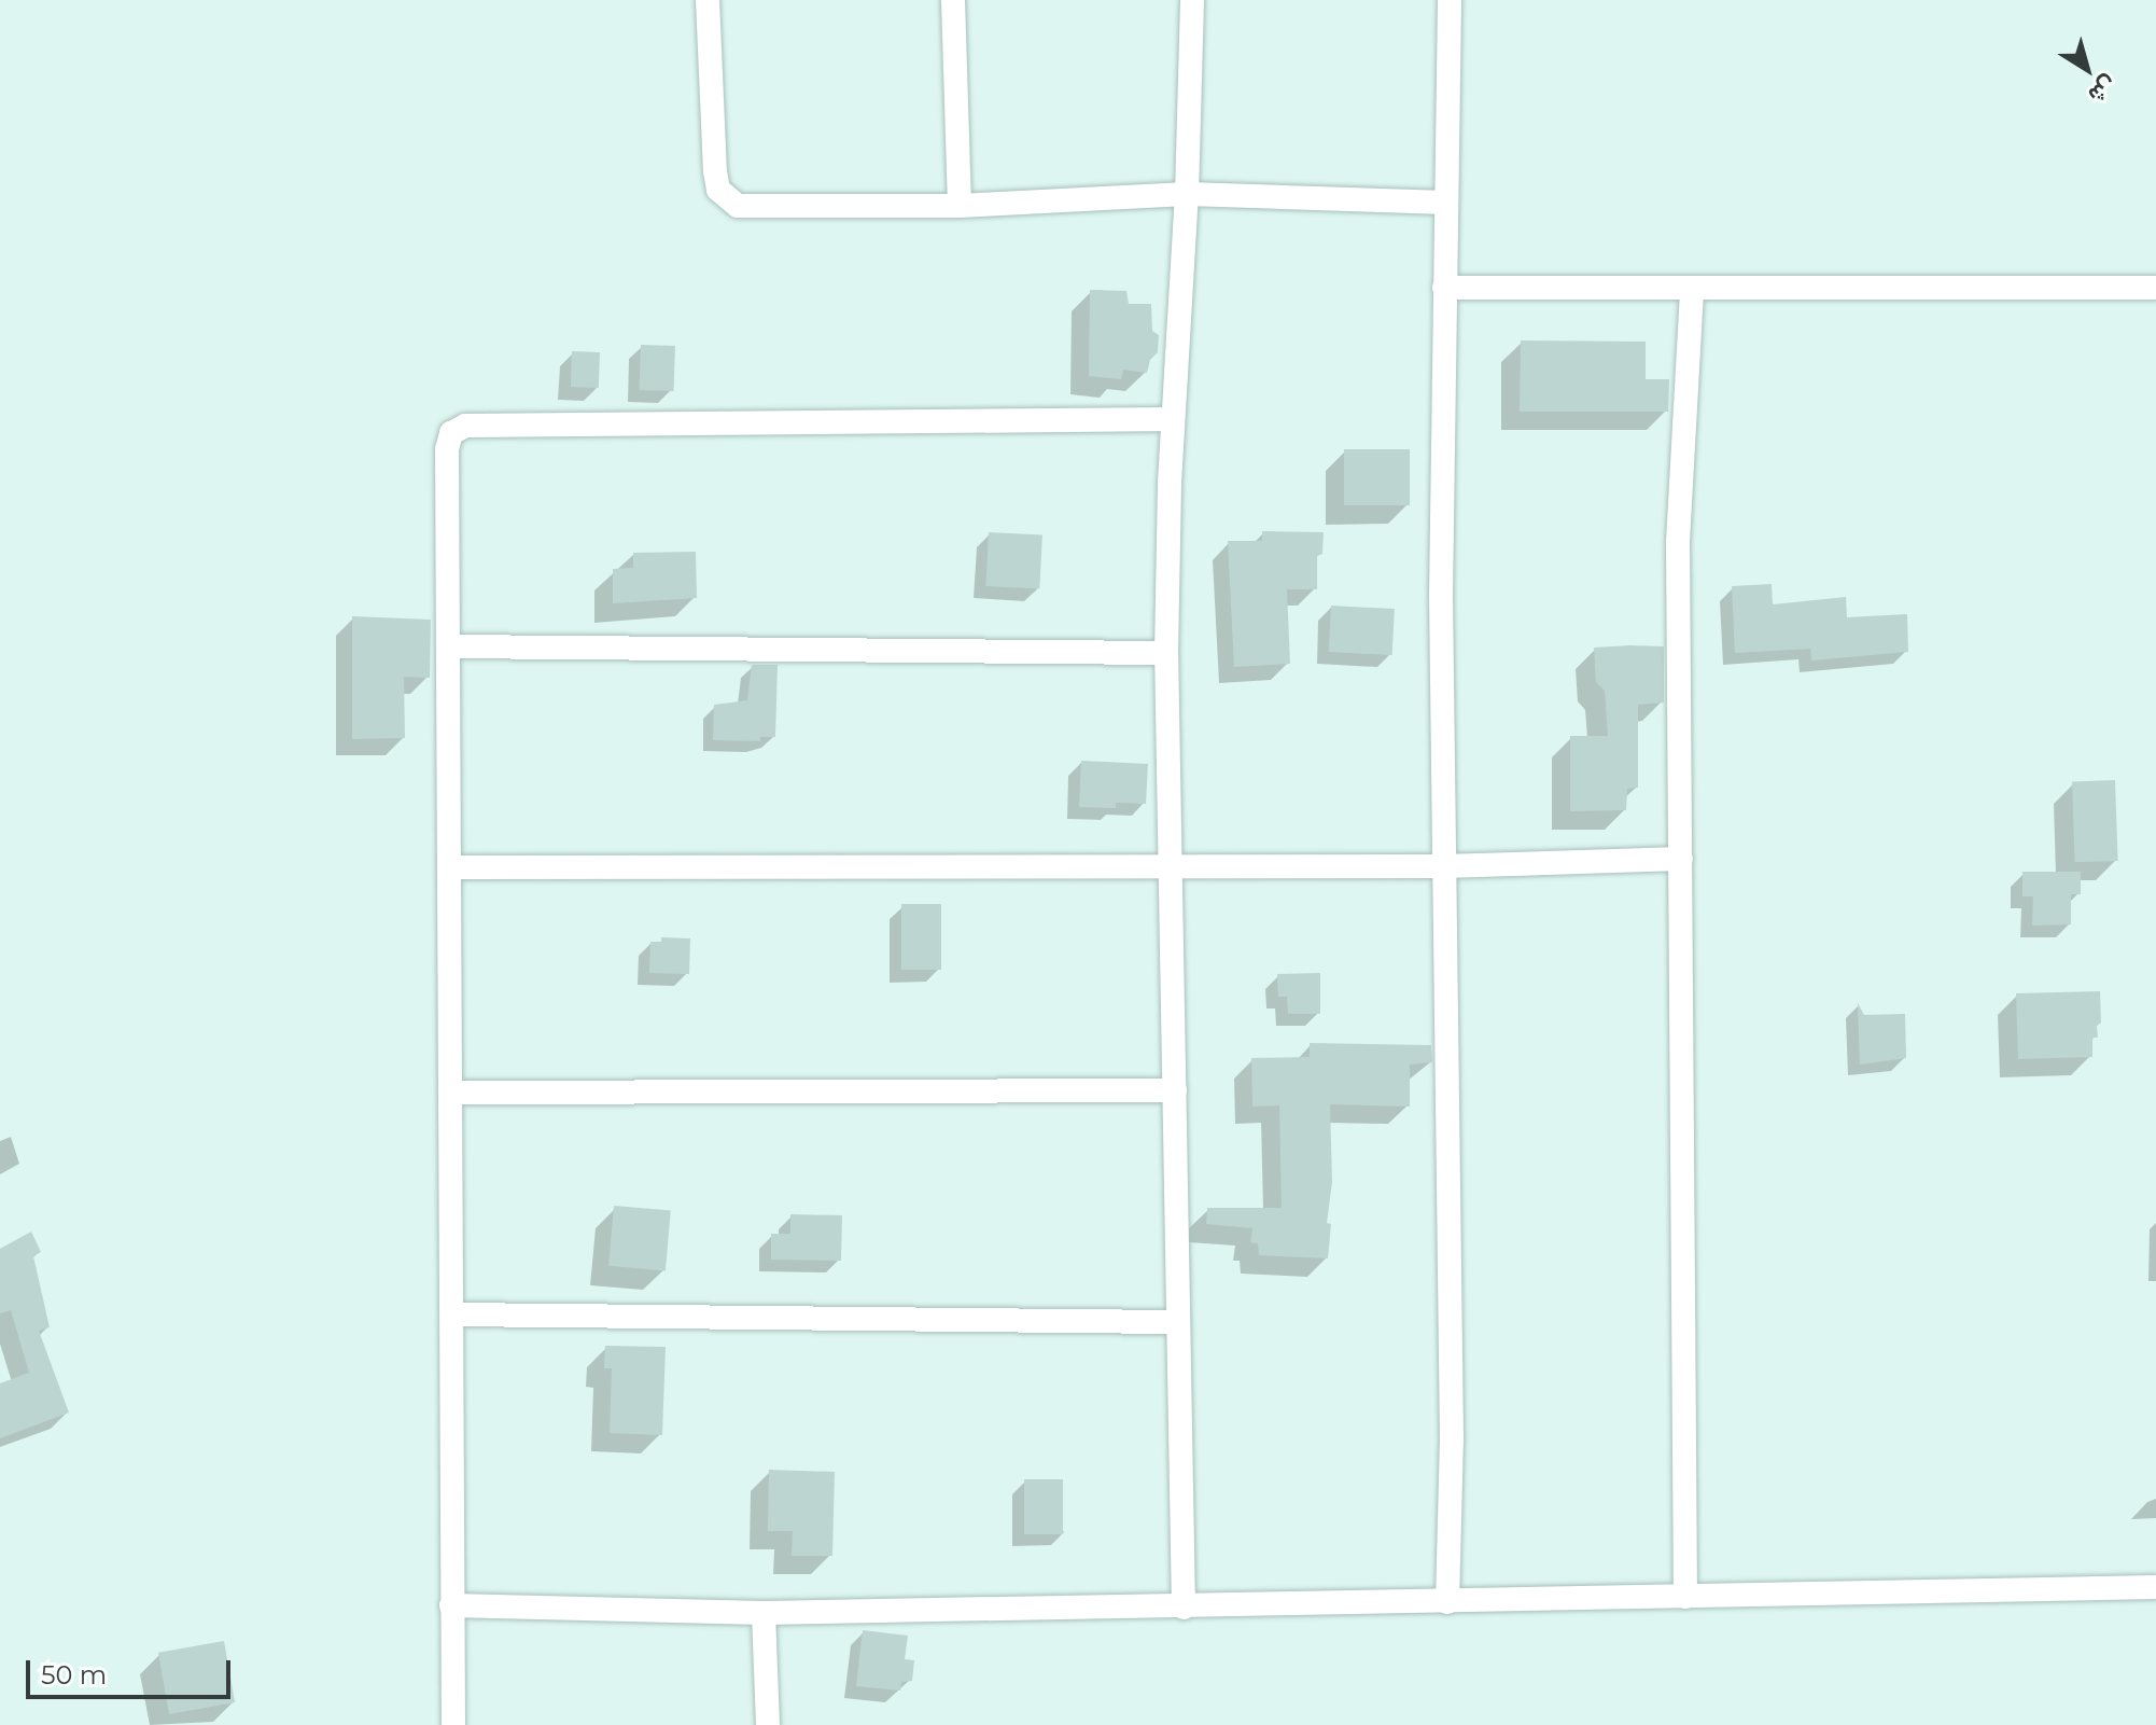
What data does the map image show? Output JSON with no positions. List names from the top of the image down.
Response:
{
  "scale_bar": "50 m",
  "north": "bottom right"
}
